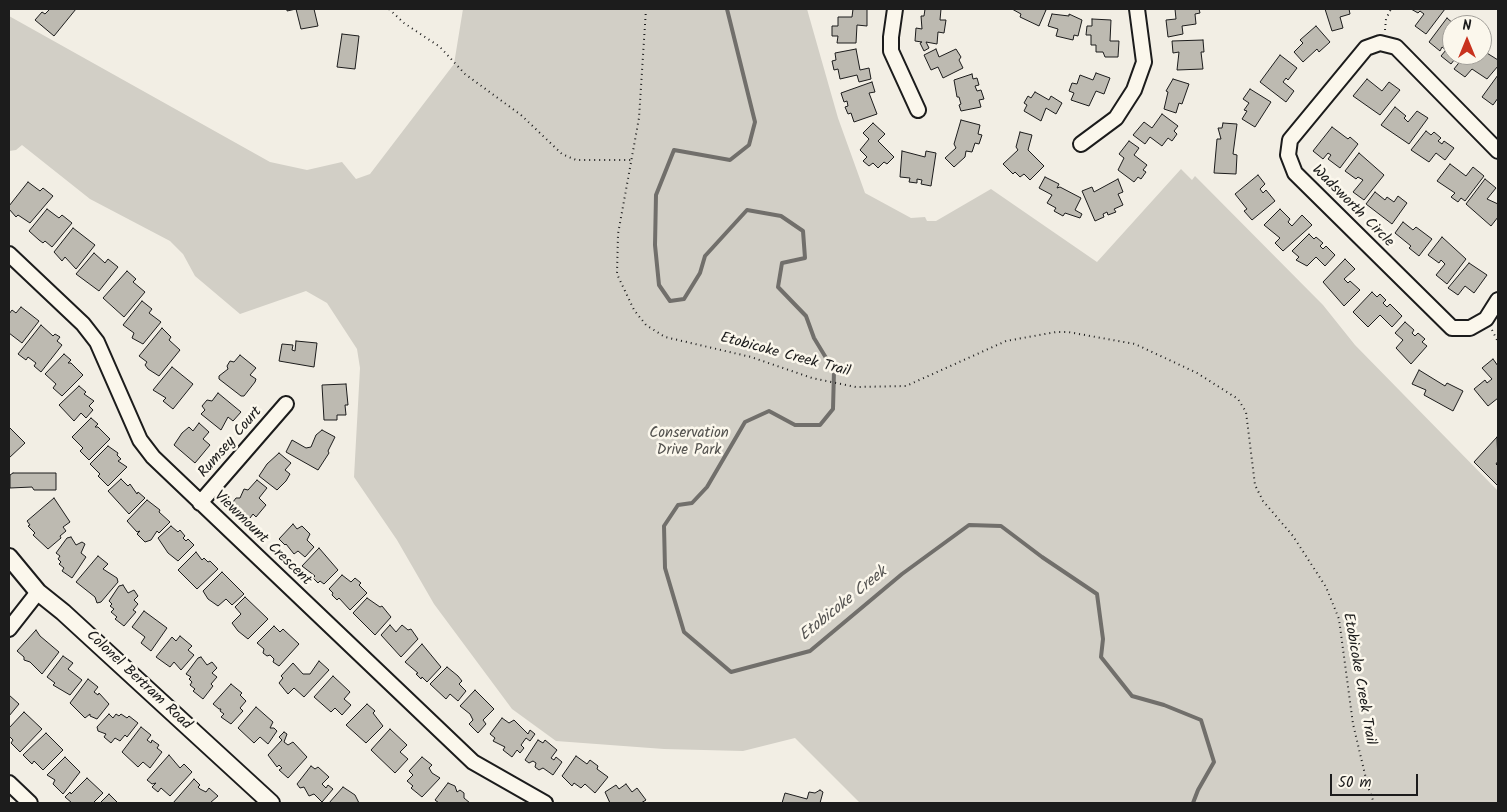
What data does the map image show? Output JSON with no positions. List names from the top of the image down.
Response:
{
  "streets": {
    "street": [
      "Wadsworth Circle",
      "Rumsey Court",
      "Viewmount Crescent",
      "Colonel Bertram Road"
    ],
    "path": ["Etobicoke Creek Trail"]
  },
  "crossings": [
    ["Rumsey Court", "Viewmount Crescent"]
  ],
  "water": ["Etobicoke Creek"],
  "parks": ["Conservation Drive Park"],
  "scale_bar": "50 m",
  "north": "top"
}
